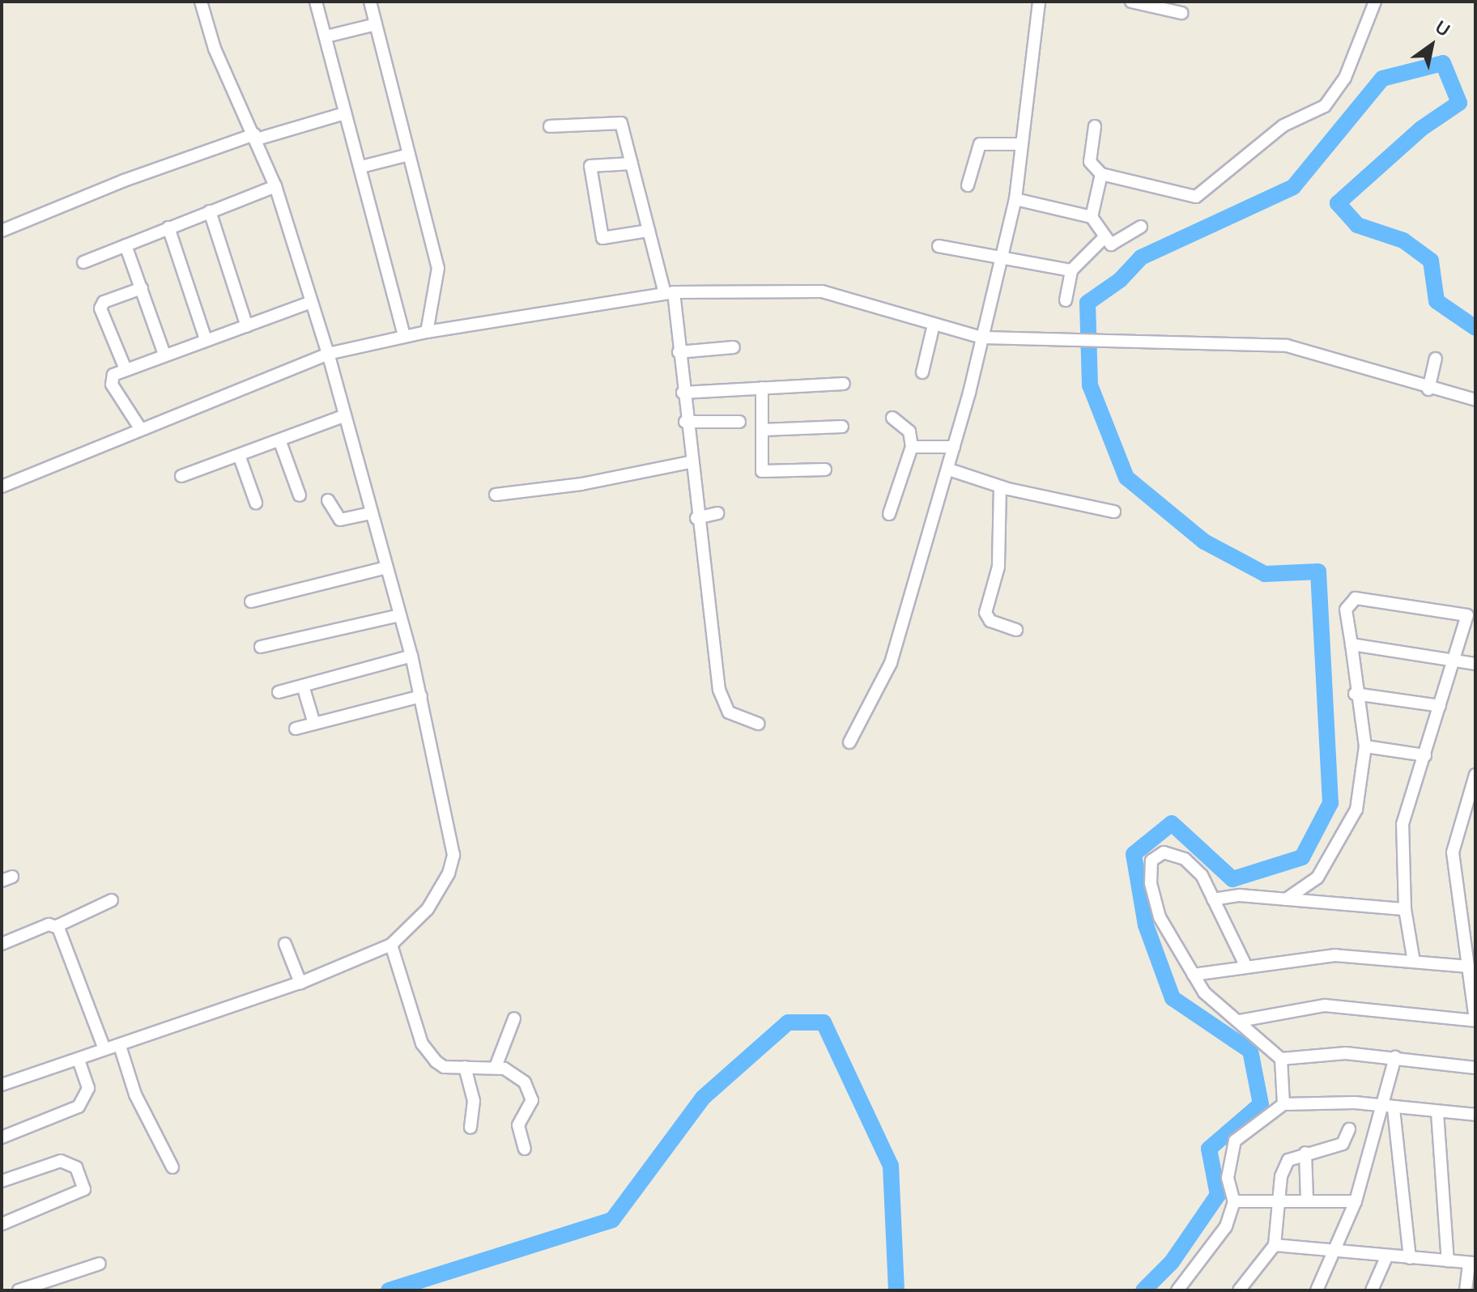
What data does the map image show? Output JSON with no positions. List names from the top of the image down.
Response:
{
  "north": "top right"
}
